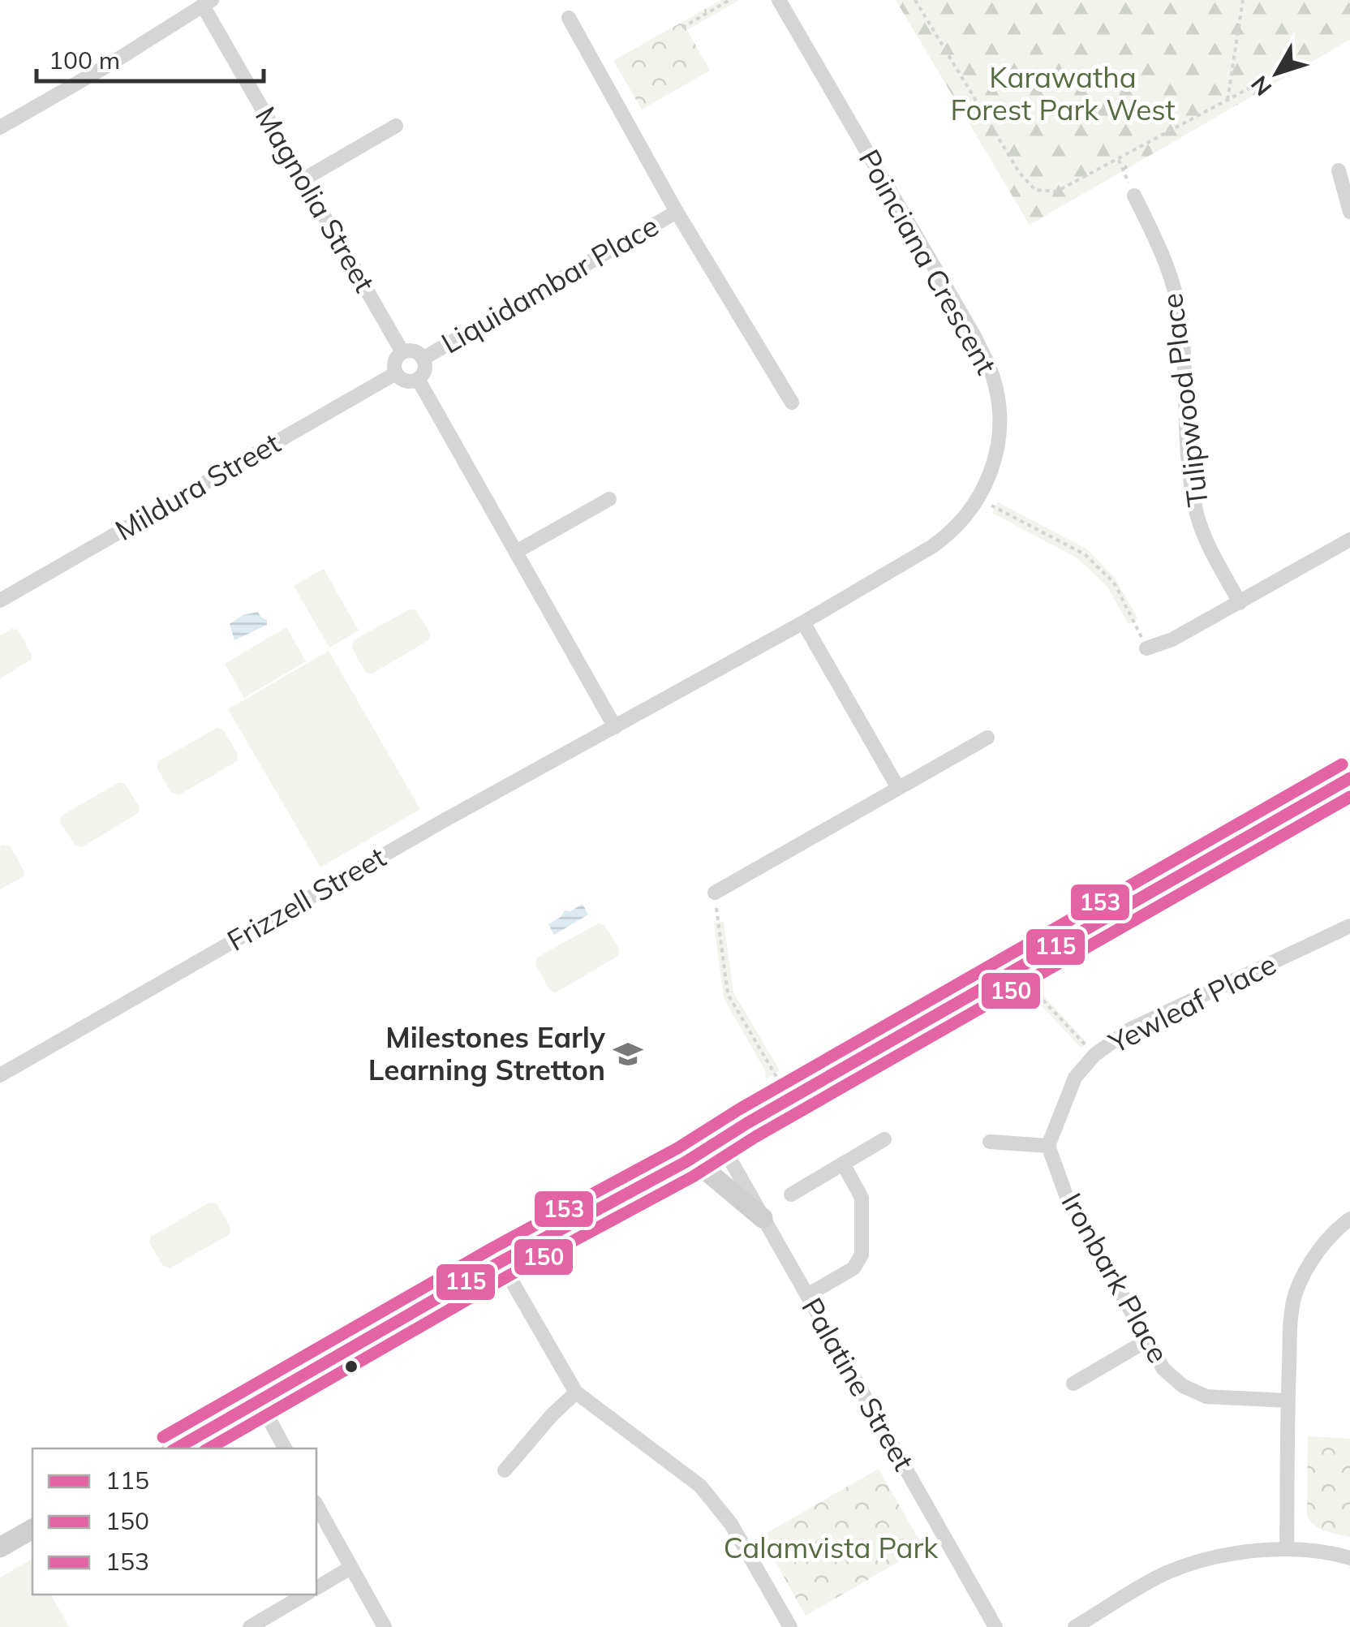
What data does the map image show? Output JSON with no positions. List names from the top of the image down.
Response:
{
  "streets": {
    "street": [
      "Magnolia Street",
      "Poinciana Crescent",
      "Liquidambar Place",
      "Tulipwood Place",
      "Mildura Street",
      "Frizzell Street",
      "Yewleaf Place",
      "Ironbark Place",
      "Palatine Street"
    ]
  },
  "crossings": [
    ["Magnolia Street", "Liquidambar Place"],
    ["Magnolia Street", "Mildura Street"],
    ["Poinciana Crescent", "Frizzell Street"],
    ["Liquidambar Place", "Mildura Street"],
    ["Yewleaf Place", "Ironbark Place"]
  ],
  "parks": ["Karawatha Forest Park West", "Calamvista Park"],
  "places": {
    "school or university": ["Milestones Early Learning Stretton"]
  },
  "lines": ["transit line 153", "transit line 115", "transit line 150"],
  "legend": ["115", "150", "153"],
  "scale_bar": "100 m",
  "north": "bottom left"
}
